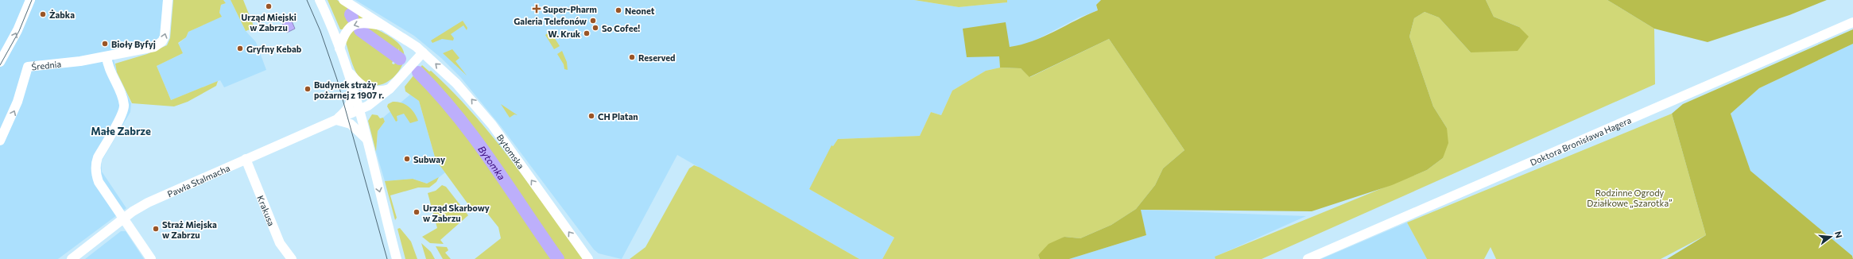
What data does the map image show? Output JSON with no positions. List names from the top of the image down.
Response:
{
  "streets": {
    "street": [
      "Średnia",
      "Doktora Bronisława Hagera",
      "Bytomska",
      "Pawła Stalmacha",
      "Krakusa"
    ]
  },
  "crossings": [
    ["Bytomska", "Pawła Stalmacha"],
    ["Pawła Stalmacha", "Krakusa"]
  ],
  "one_way": ["Średnia", "Bytomska"],
  "districts": ["Małe Zabrze"],
  "water": ["Bytomka"],
  "parks": ["Rodzinne Ogrody Działkowe „Szarotka”"],
  "places": {
    "other": [
      "Urząd Miejski w Zabrzu",
      "Neonet",
      "Żabka",
      "Galeria Telefonów",
      "So Cofee!",
      "W. Kruk",
      "Bioły Byfyj",
      "Gryfny Kebab",
      "Reserved",
      "Budynek straży pożarnej z 1907 r.",
      "CH Platan",
      "Subway",
      "Urząd Skarbowy w Zabrzu",
      "Straż Miejska w Zabrzu"
    ],
    "health": ["Super-Pharm"]
  },
  "north": "right"
}
